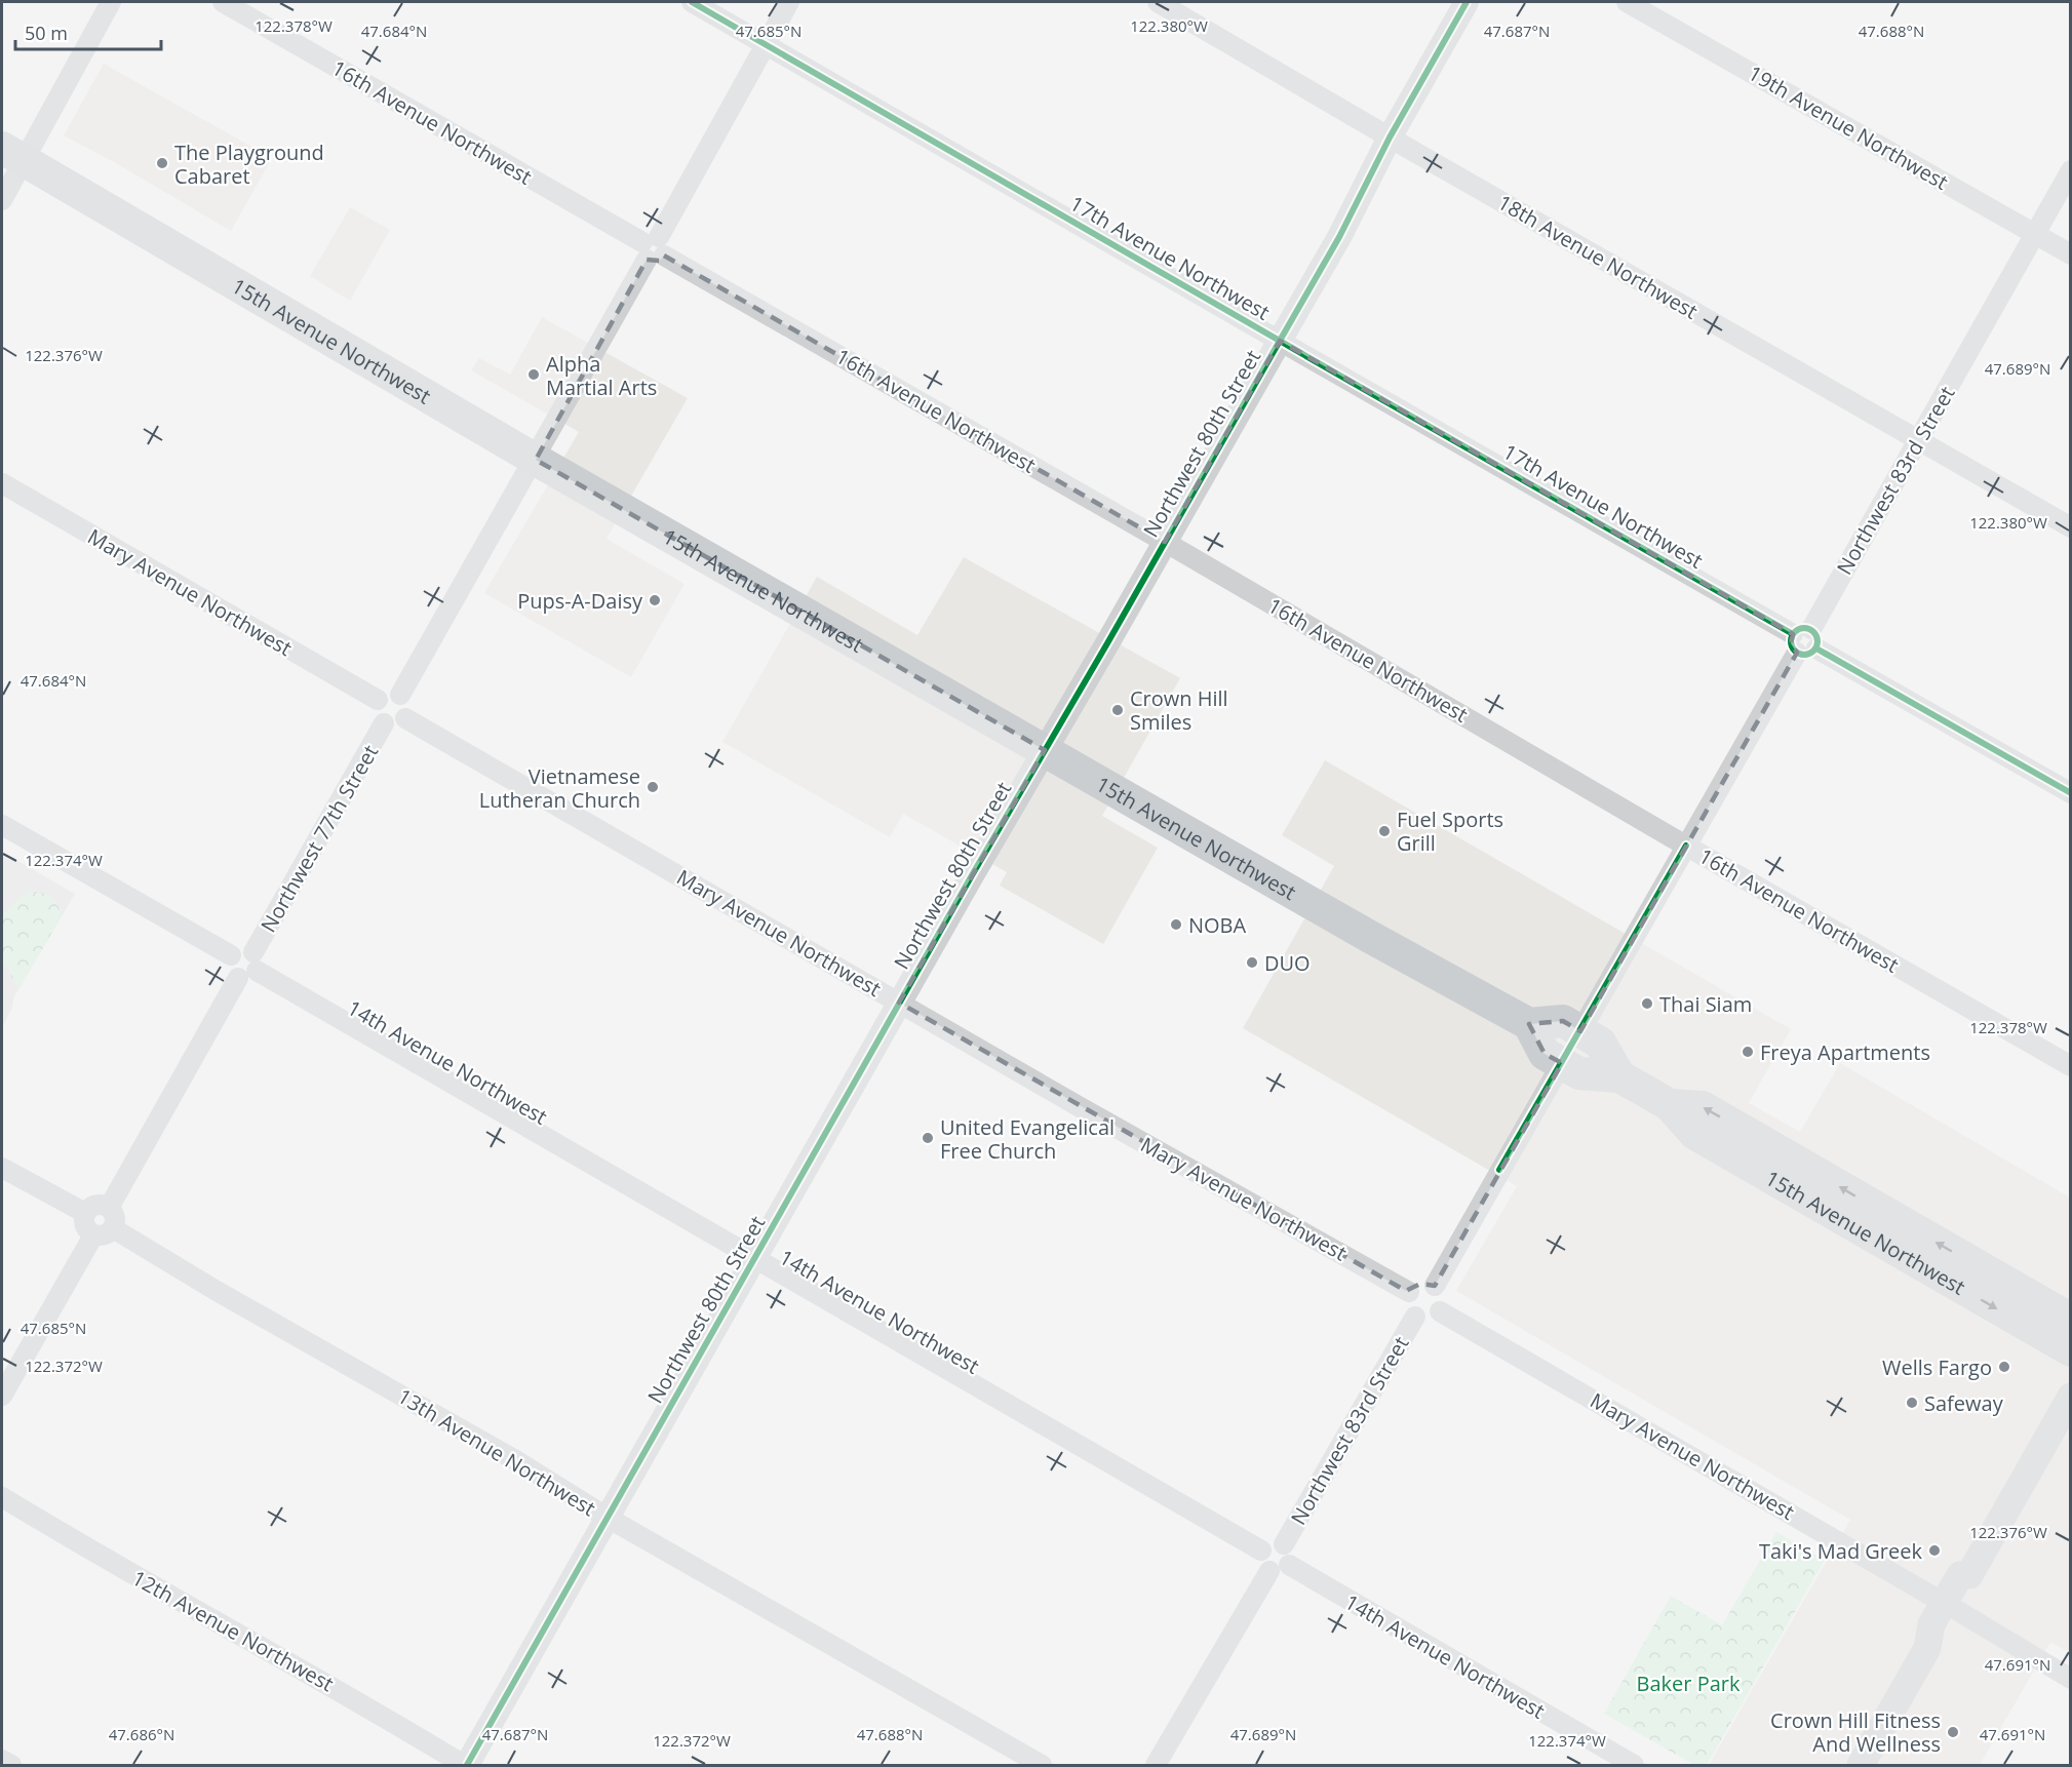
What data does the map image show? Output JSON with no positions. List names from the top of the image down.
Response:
{
  "streets": {
    "main road": ["15th Avenue Northwest"],
    "street": [
      "16th Avenue Northwest",
      "19th Avenue Northwest",
      "18th Avenue Northwest",
      "17th Avenue Northwest",
      "Northwest 80th Street",
      "Northwest 83rd Street",
      "Mary Avenue Northwest",
      "Northwest 77th Street",
      "14th Avenue Northwest",
      "13th Avenue Northwest",
      "12th Avenue Northwest"
    ]
  },
  "crossings": [
    ["16th Avenue Northwest", "Northwest 80th Street"],
    ["16th Avenue Northwest", "Northwest 83rd Street"],
    ["19th Avenue Northwest", "Northwest 83rd Street"],
    ["18th Avenue Northwest", "Northwest 80th Street"],
    ["18th Avenue Northwest", "Northwest 83rd Street"],
    ["17th Avenue Northwest", "Northwest 80th Street"],
    ["17th Avenue Northwest", "Northwest 83rd Street"],
    ["15th Avenue Northwest", "Northwest 80th Street"],
    ["Northwest 80th Street", "Mary Avenue Northwest"],
    ["Northwest 80th Street", "14th Avenue Northwest"],
    ["Northwest 80th Street", "13th Avenue Northwest"],
    ["Northwest 80th Street", "12th Avenue Northwest"],
    ["Northwest 83rd Street", "Mary Avenue Northwest"],
    ["Northwest 83rd Street", "14th Avenue Northwest"],
    ["Mary Avenue Northwest", "Northwest 77th Street"],
    ["Northwest 77th Street", "14th Avenue Northwest"],
    ["Northwest 77th Street", "13th Avenue Northwest"]
  ],
  "parks": ["Baker Park"],
  "places": [
    "The Playground Cabaret",
    "Alpha Martial Arts",
    "Pups-A-Daisy",
    "Crown Hill Smiles",
    "Vietnamese Lutheran Church",
    "Fuel Sports Grill",
    "NOBA",
    "DUO",
    "Thai Siam",
    "Freya Apartments",
    "United Evangelical Free Church",
    "Wells Fargo",
    "Safeway",
    "Taki's Mad Greek",
    "Crown Hill Fitness And Wellness"
  ],
  "scale_bar": "50 m",
  "coordinates": [
    "122.378°W",
    "122.380°W",
    "47.684°N",
    "47.685°N",
    "47.687°N",
    "47.688°N",
    "122.376°W",
    "47.689°N",
    "122.374°W",
    "122.372°W",
    "47.691°N",
    "47.686°N"
  ]
}
